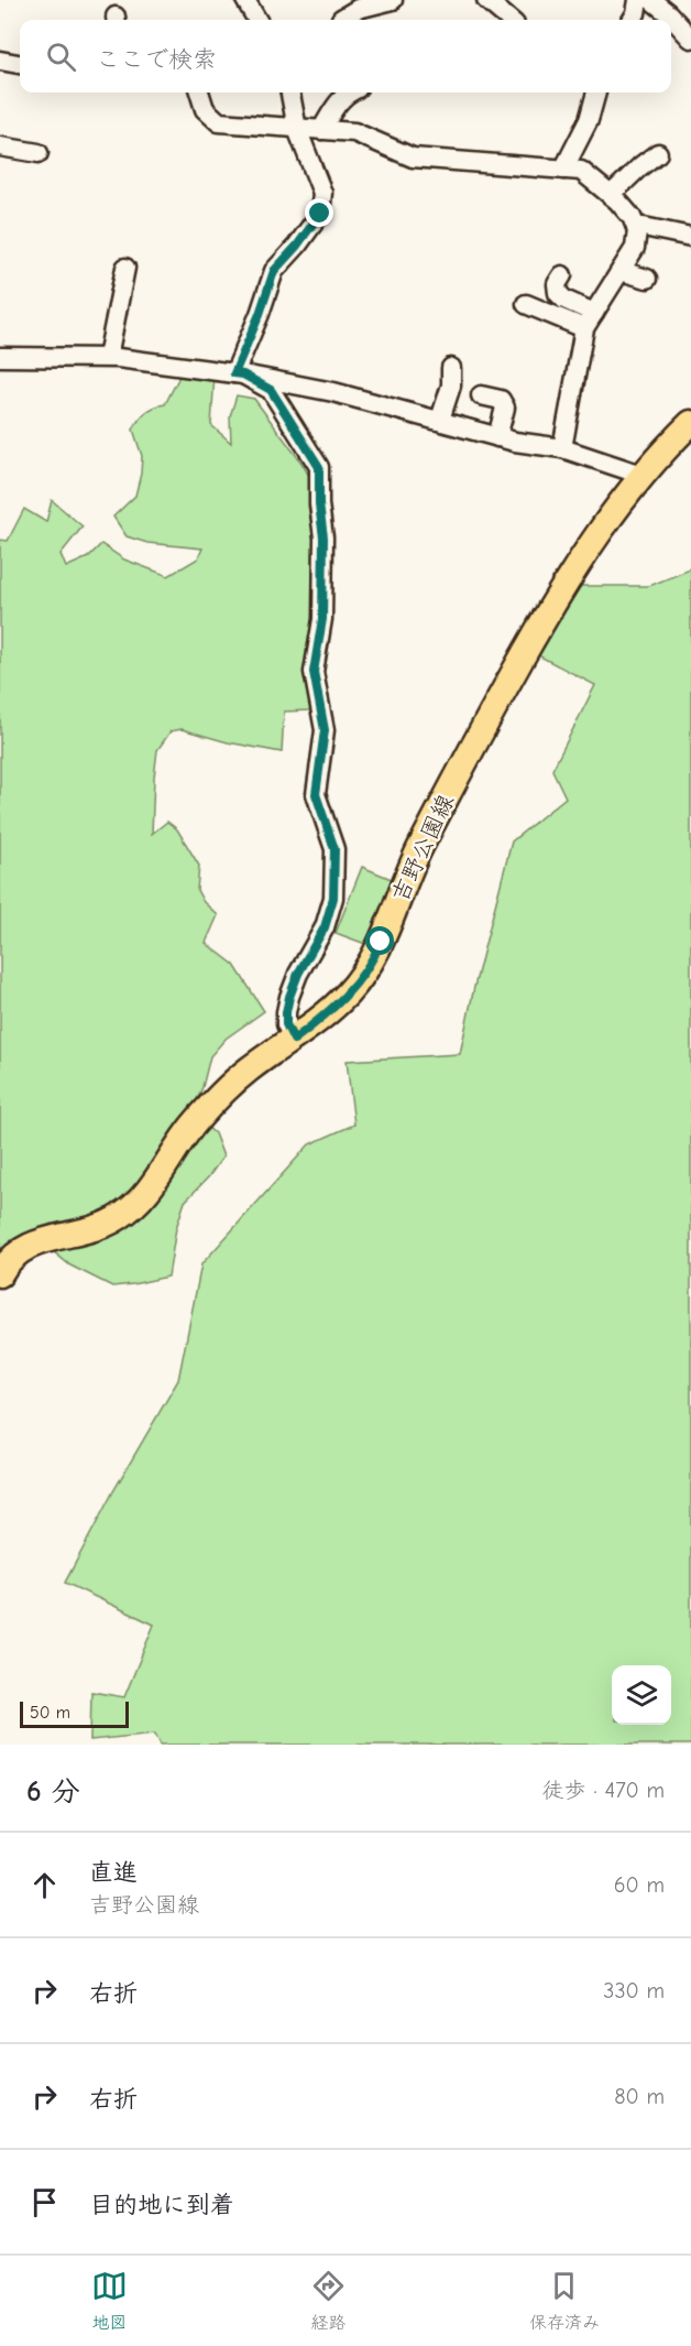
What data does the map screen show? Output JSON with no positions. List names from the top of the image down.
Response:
{
  "streets": {
    "main road": ["吉野公園線"]
  },
  "scale_bar": "50 m",
  "page": {
    "search": "ここで検索",
    "scale": "50 m",
    "heading": ["6 分", "徒歩 · 470 m"],
    "list": [
      ["直進", "吉野公園線", "60 m"],
      ["右折", "330 m"],
      ["右折", "80 m"],
      "目的地に到着"
    ],
    "nav": ["地図", "経路", "保存済み"]
  }
}
